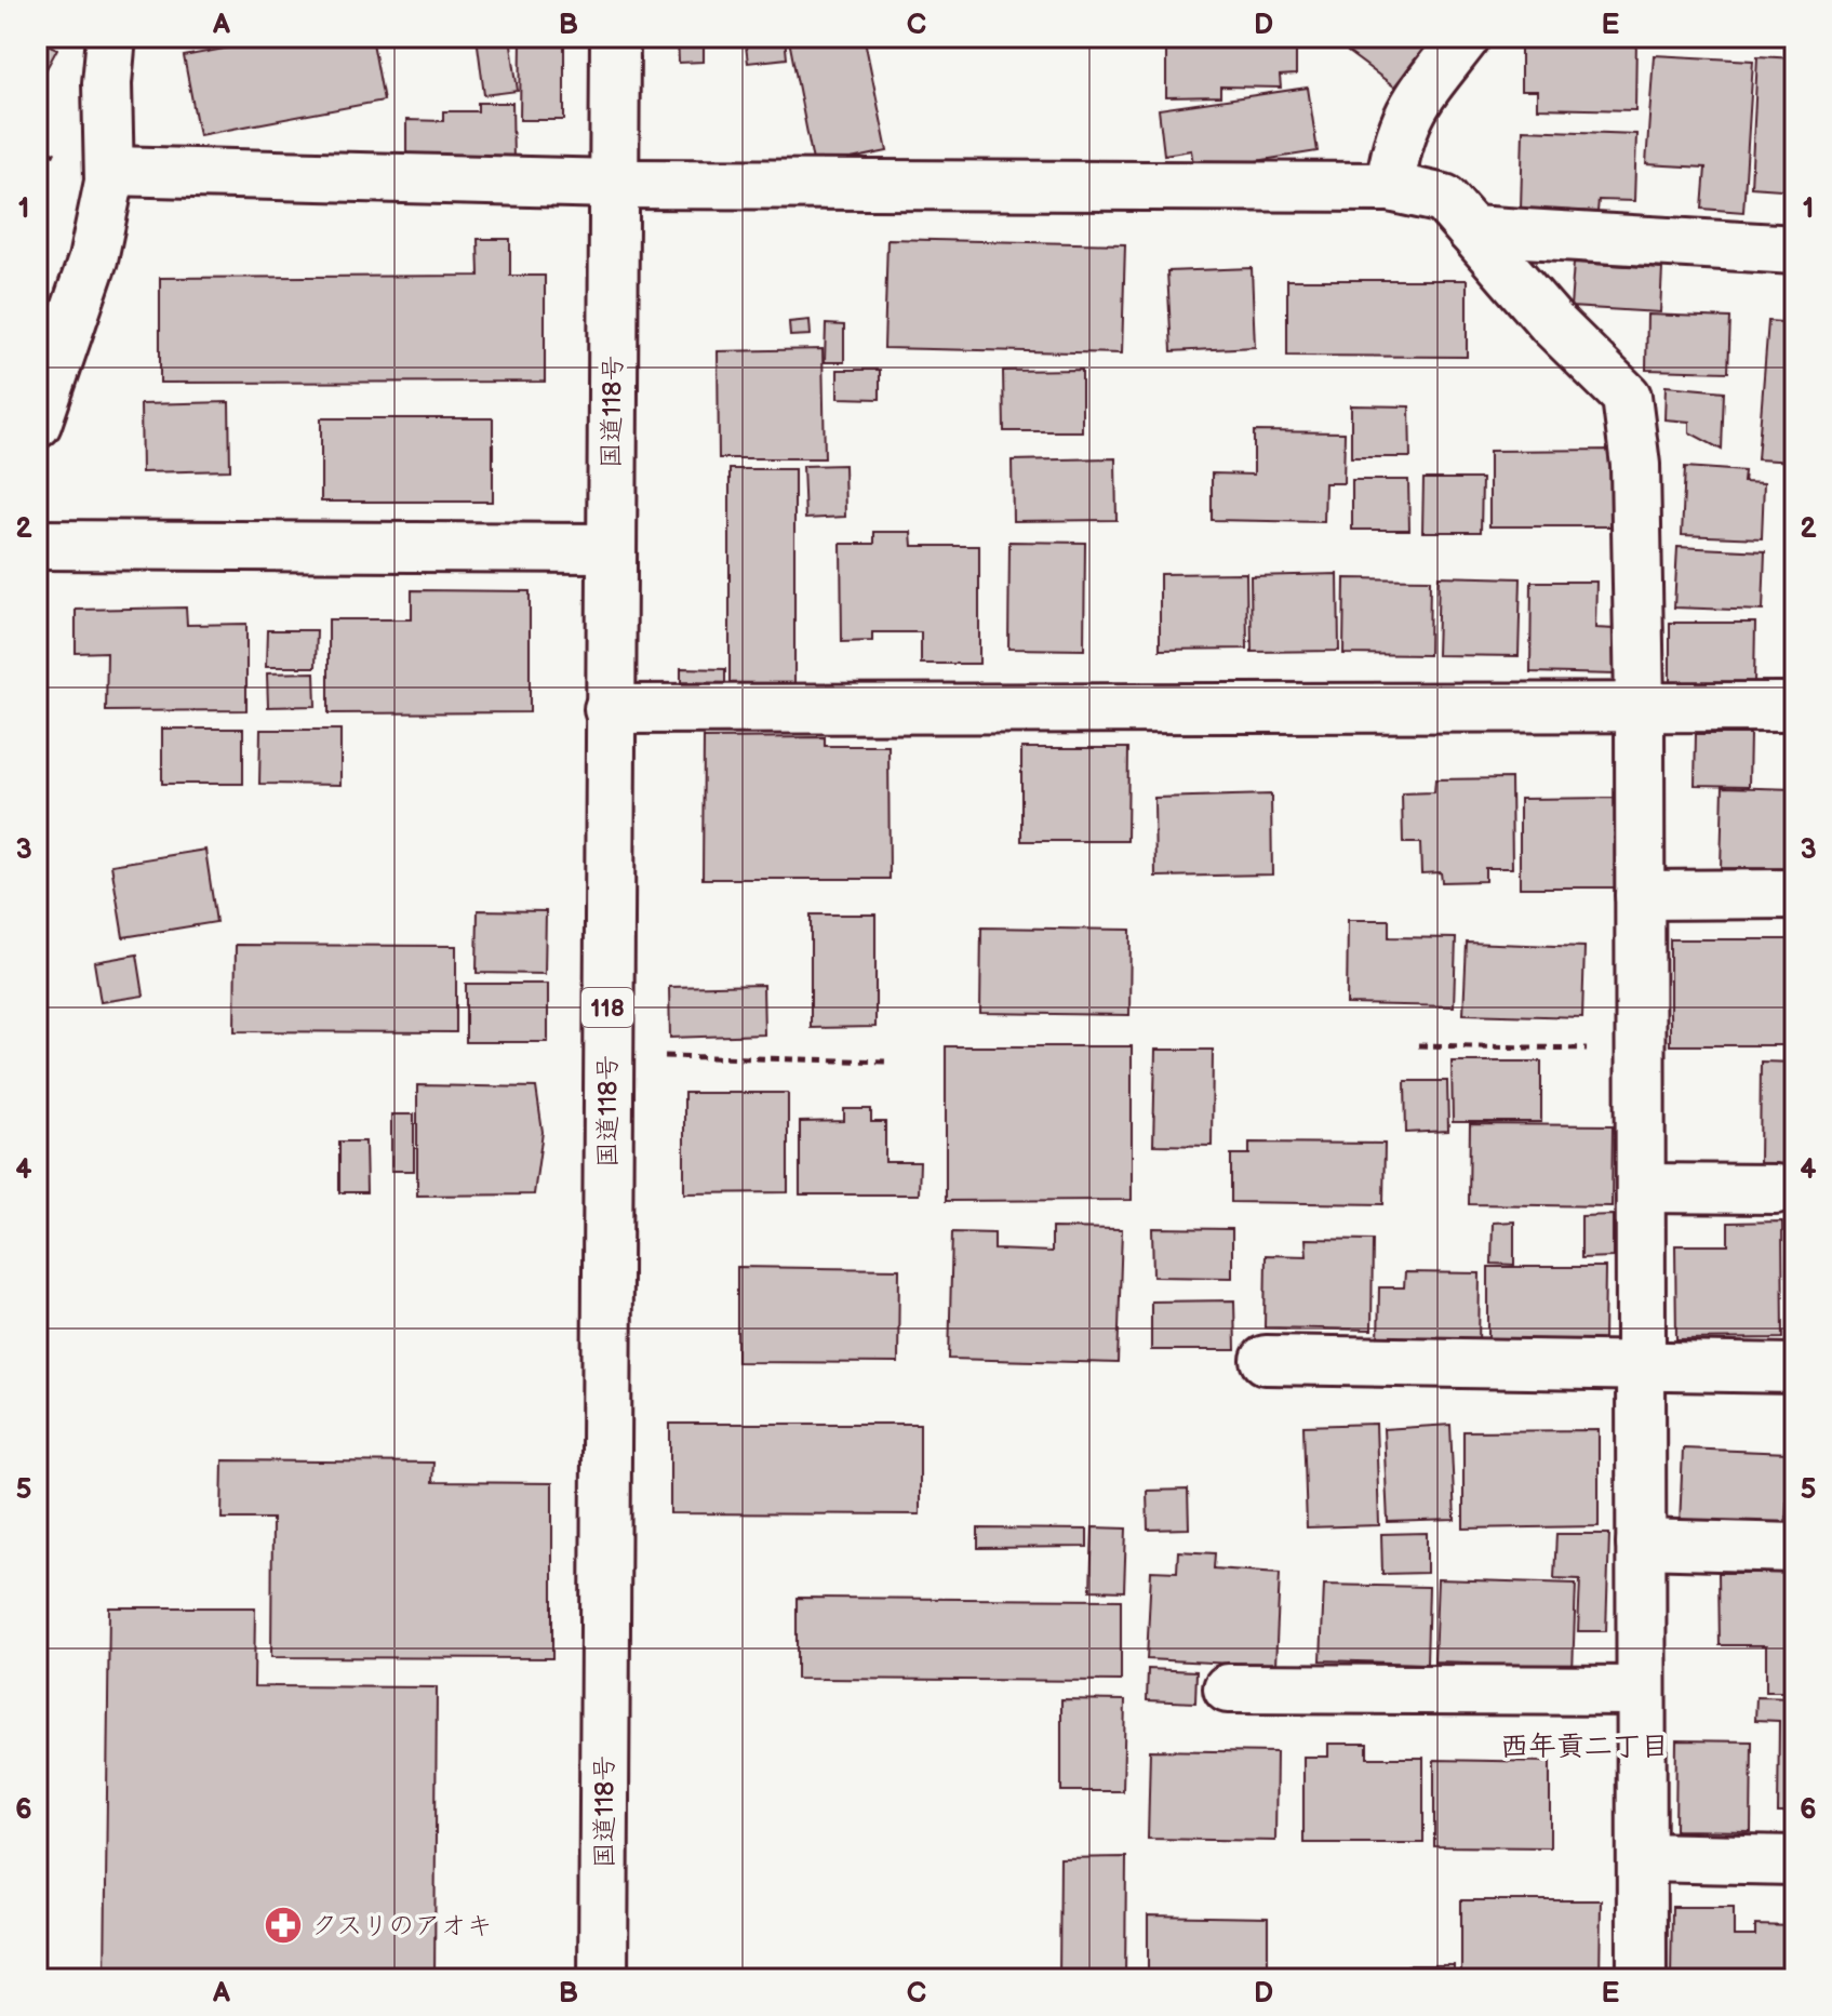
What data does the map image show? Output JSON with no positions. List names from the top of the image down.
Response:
{
  "streets": {
    "main road": ["国道118号", "118"]
  },
  "districts": ["西年貢二丁目"],
  "places": {
    "pharmacy": ["クスリのアオキ"]
  },
  "grid": {
    "columns": [
      "A",
      "B",
      "C",
      "D",
      "E"
    ],
    "rows": [
      "1",
      "2",
      "3",
      "4",
      "5",
      "6"
    ]
  }
}
